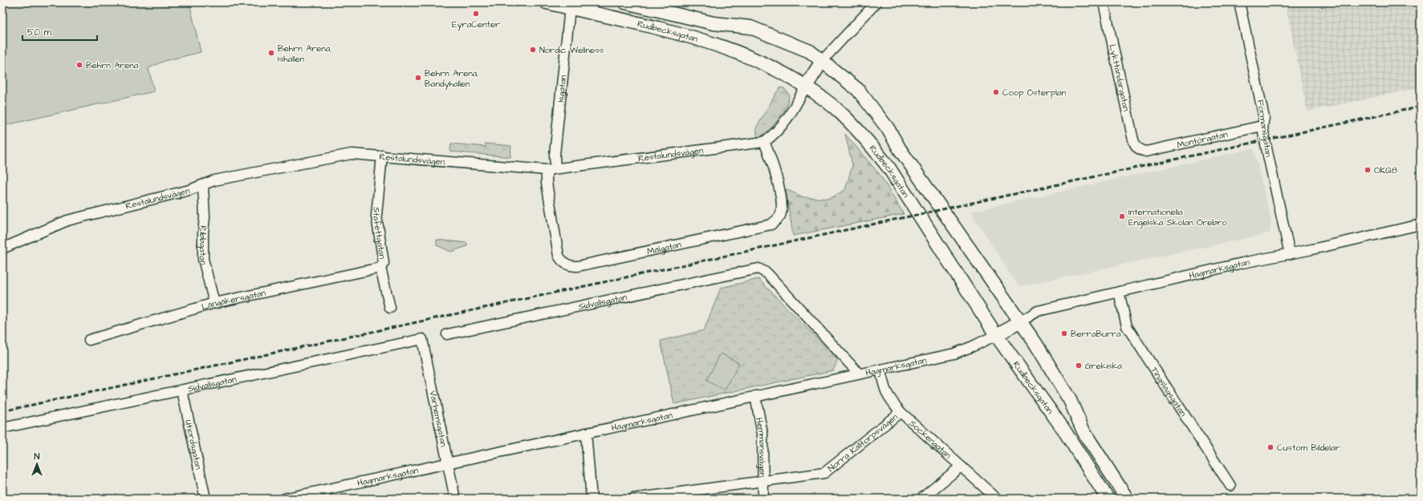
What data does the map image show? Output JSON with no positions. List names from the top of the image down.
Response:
{
  "streets": {
    "main road": ["Rudbecksgatan"],
    "street": [
      "Lykttändargatan",
      "Isgatan",
      "Förmansgatan",
      "Montörgatan",
      "Restalundsvägen",
      "Stafettgatan",
      "Ribbgatan",
      "Målgatan",
      "Hagmarksgatan",
      "Långåkersgatan",
      "Sidvallsgatan",
      "Tingslagsgatan",
      "Vårhemsgatan",
      "Sockengatan",
      "Norra Källtorpsvägen",
      "Utjordsgatan",
      "Hemmansvägen"
    ]
  },
  "crossings": [
    ["Rudbecksgatan", "Isgatan"],
    ["Rudbecksgatan", "Hagmarksgatan"],
    ["Lykttändargatan", "Montörgatan"],
    ["Isgatan", "Restalundsvägen"],
    ["Isgatan", "Målgatan"],
    ["Förmansgatan", "Montörgatan"],
    ["Förmansgatan", "Hagmarksgatan"],
    ["Restalundsvägen", "Stafettgatan"],
    ["Restalundsvägen", "Ribbgatan"],
    ["Restalundsvägen", "Målgatan"],
    ["Stafettgatan", "Långåkersgatan"],
    ["Ribbgatan", "Långåkersgatan"],
    ["Hagmarksgatan", "Sidvallsgatan"],
    ["Hagmarksgatan", "Tingslagsgatan"],
    ["Hagmarksgatan", "Vårhemsgatan"],
    ["Hagmarksgatan", "Sockengatan"],
    ["Hagmarksgatan", "Hemmansvägen"],
    ["Sidvallsgatan", "Vårhemsgatan"],
    ["Sidvallsgatan", "Utjordsgatan"],
    ["Sockengatan", "Norra Källtorpsvägen"],
    ["Norra Källtorpsvägen", "Hemmansvägen"]
  ],
  "places": [
    "EyraCenter",
    "Nordic Wellness",
    "Behrn Arena, Ishallen",
    "Behrn Arena",
    "Behrn Arena, Bandyhallen",
    "Coop Österplan",
    "OKQ8",
    "Internationella Engelska Skolan Örebro",
    "BerraBurra",
    "Grekiska",
    "Custom Bildelar"
  ],
  "scale_bar": "50 m",
  "north": "top"
}
